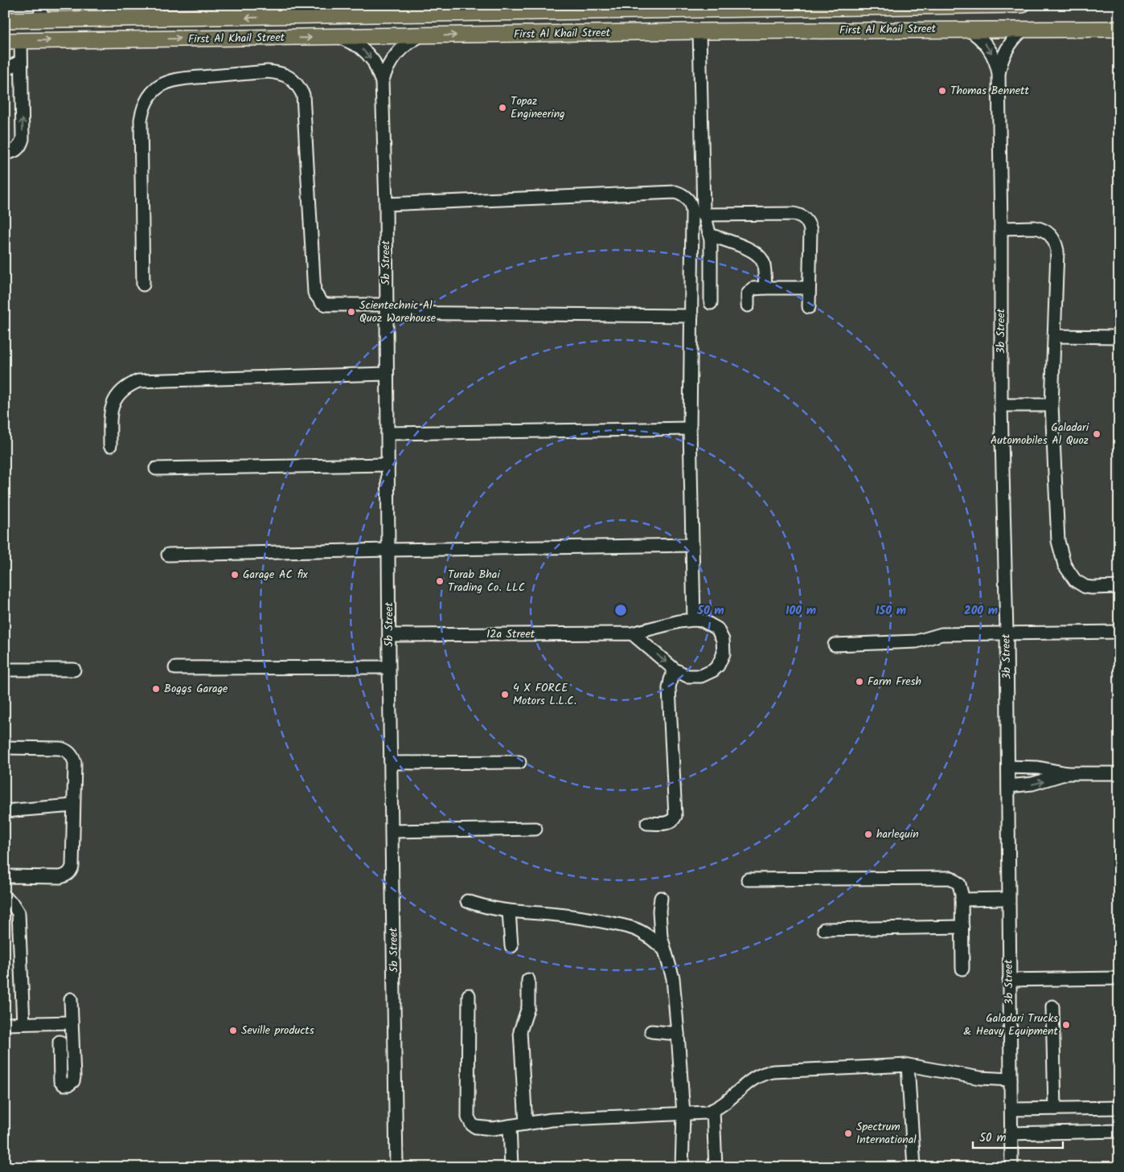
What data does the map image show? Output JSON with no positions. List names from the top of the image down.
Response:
{
  "streets": {
    "main road": ["First Al Khail Street"],
    "street": ["5b Street", "3b Street", "12a Street"]
  },
  "crossings": [
    ["First Al Khail Street", "5b Street"],
    ["First Al Khail Street", "3b Street"],
    ["5b Street", "12a Street"]
  ],
  "places": [
    "Thomas Bennett",
    "Topaz Engineering",
    "Scientechnic Al Quoz Warehouse",
    "Galadari Automobiles Al Quoz",
    "Garage AC fix",
    "Turab Bhai Trading Co. LLC",
    "Farm Fresh",
    "Boggs Garage",
    "4 X FORCE Motors L.L.C.",
    "harlequin",
    "Galadari Trucks & Heavy Equipment",
    "Seville products",
    "Spectrum International"
  ],
  "scale_bar": "50 m",
  "rings": [
    "50 m",
    "100 m",
    "150 m",
    "200 m"
  ]
}
